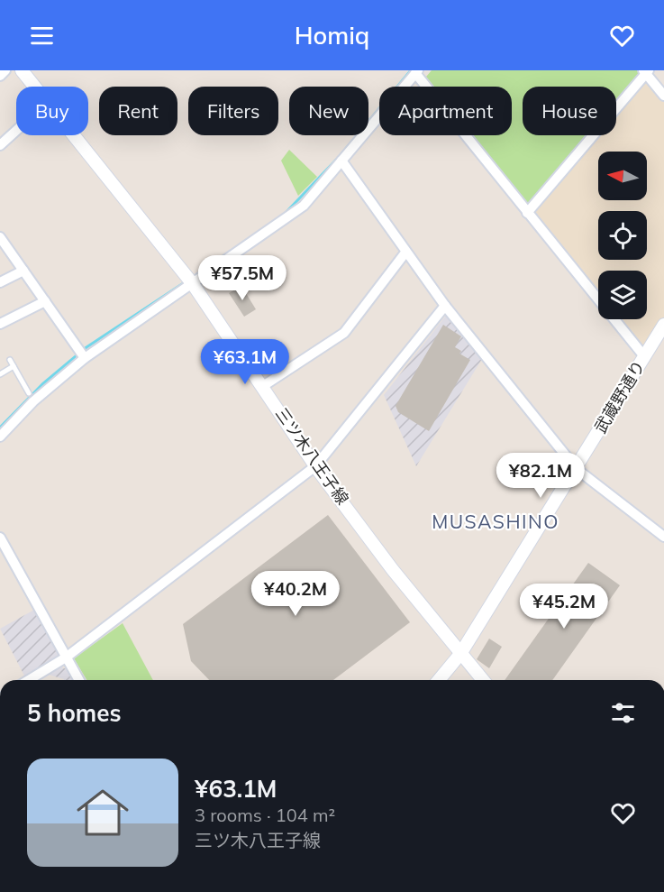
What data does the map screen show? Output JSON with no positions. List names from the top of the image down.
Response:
{
  "streets": {
    "main road": ["武蔵野通り", "三ツ木八王子線"]
  },
  "crossings": [
    ["武蔵野通り", "三ツ木八王子線"]
  ],
  "districts": ["MUSASHINO"],
  "north": "left",
  "page": {
    "header": "Homiq",
    "chip": [
      "Buy",
      "Rent",
      "Filters",
      "New",
      "Apartment",
      "House"
    ],
    "price": [
      "¥57.5M",
      "¥63.1M",
      "¥82.1M",
      "¥40.2M",
      "¥45.2M"
    ],
    "heading": "5 homes",
    "list": [
      {
        "name": "¥63.1M",
        "note": "3 rooms · 104 m² · 三ツ木八王子線"
      }
    ]
  }
}
